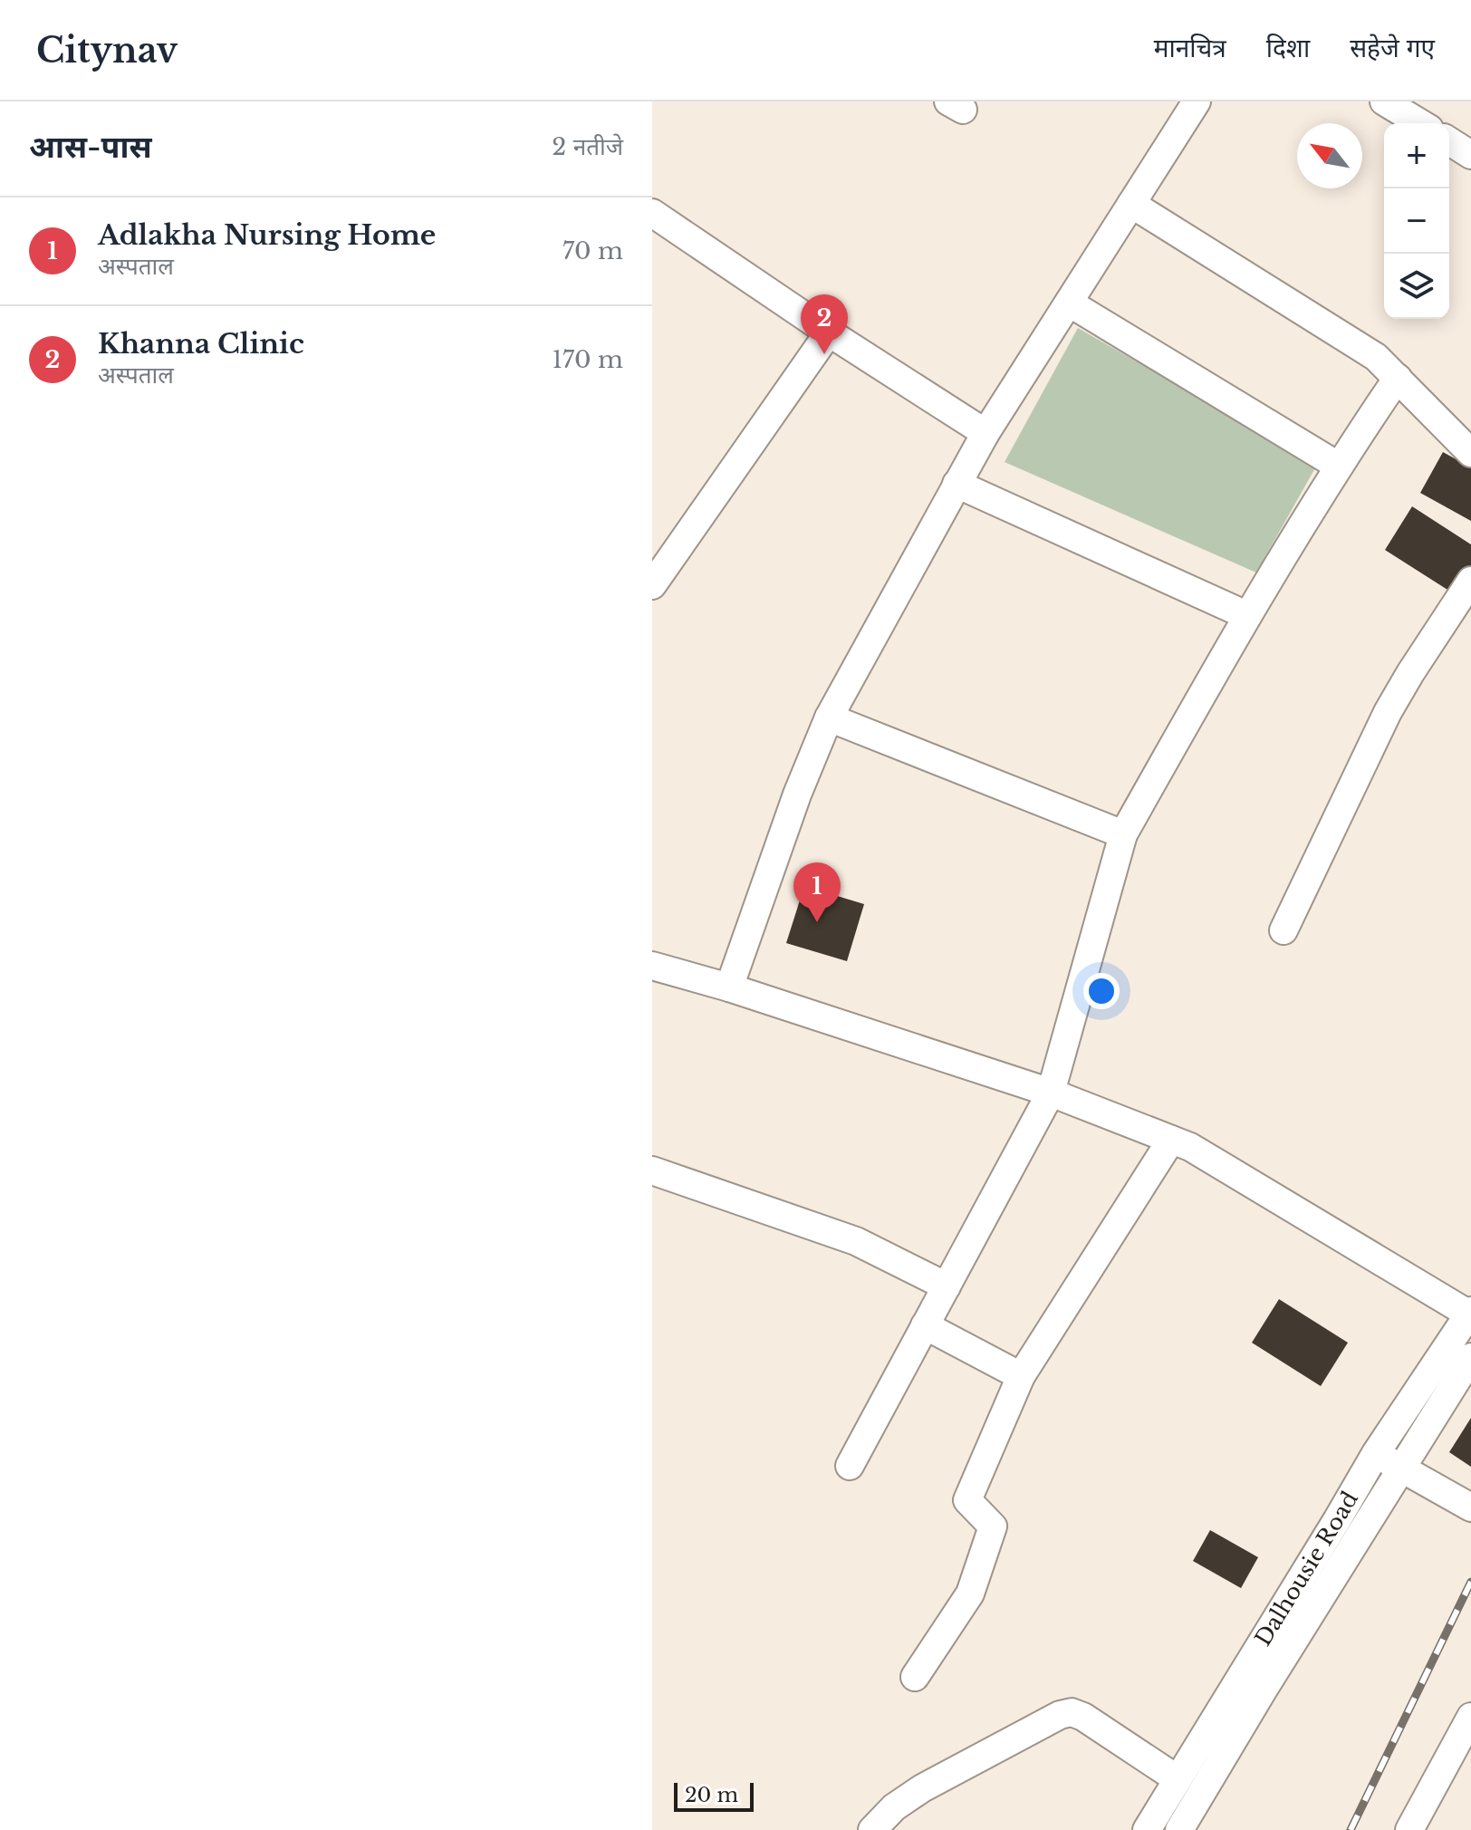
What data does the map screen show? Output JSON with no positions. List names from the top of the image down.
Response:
{
  "streets": {
    "street": ["Dalhousie Road"]
  },
  "scale_bar": "20 m",
  "north": "top left",
  "page": {
    "header": "Citynav",
    "nav": ["मानचित्र", "दिशा", "सहेजे गए"],
    "heading": ["आस-पास", "2 नतीजे"],
    "map_buttons": ["+", "−"],
    "list": [
      {
        "mark": "1",
        "name": "Adlakha Nursing Home",
        "note": "अस्पताल",
        "value": "70 m"
      },
      {
        "mark": "2",
        "name": "Khanna Clinic",
        "note": "अस्पताल",
        "value": "170 m"
      }
    ],
    "pins": ["2", "1"],
    "scale": "20 m"
  }
}
